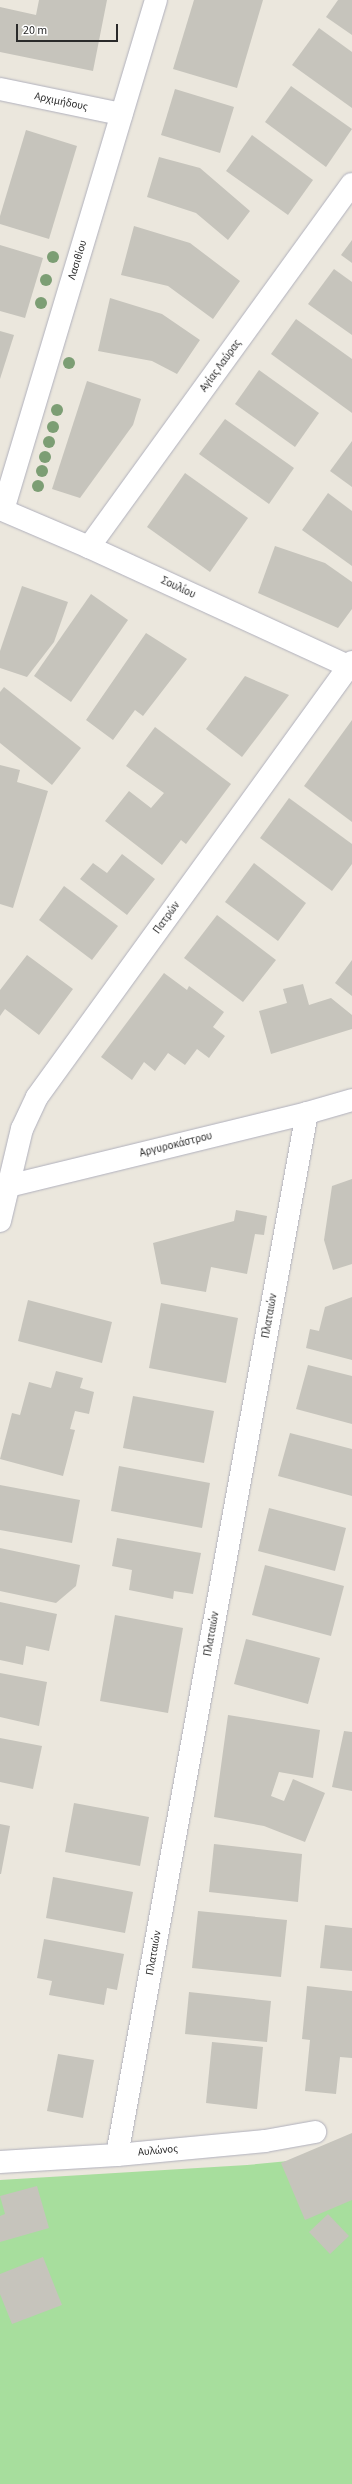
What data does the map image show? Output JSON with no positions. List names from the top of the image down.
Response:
{
  "streets": {
    "street": [
      "Αρχιμήδους",
      "Λασιθίου",
      "Αγίας Λαύρας",
      "Σουλίου",
      "Πατρών",
      "Αργυροκάστρου",
      "Πλαταιών",
      "Αυλώνος"
    ]
  },
  "crossings": [
    ["Αρχιμήδους", "Λασιθίου"],
    ["Λασιθίου", "Σουλίου"],
    ["Αγίας Λαύρας", "Σουλίου"],
    ["Σουλίου", "Πατρών"],
    ["Πατρών", "Αργυροκάστρου"],
    ["Αργυροκάστρου", "Πλαταιών"],
    ["Πλαταιών", "Αυλώνος"]
  ],
  "scale_bar": "20 m"
}
